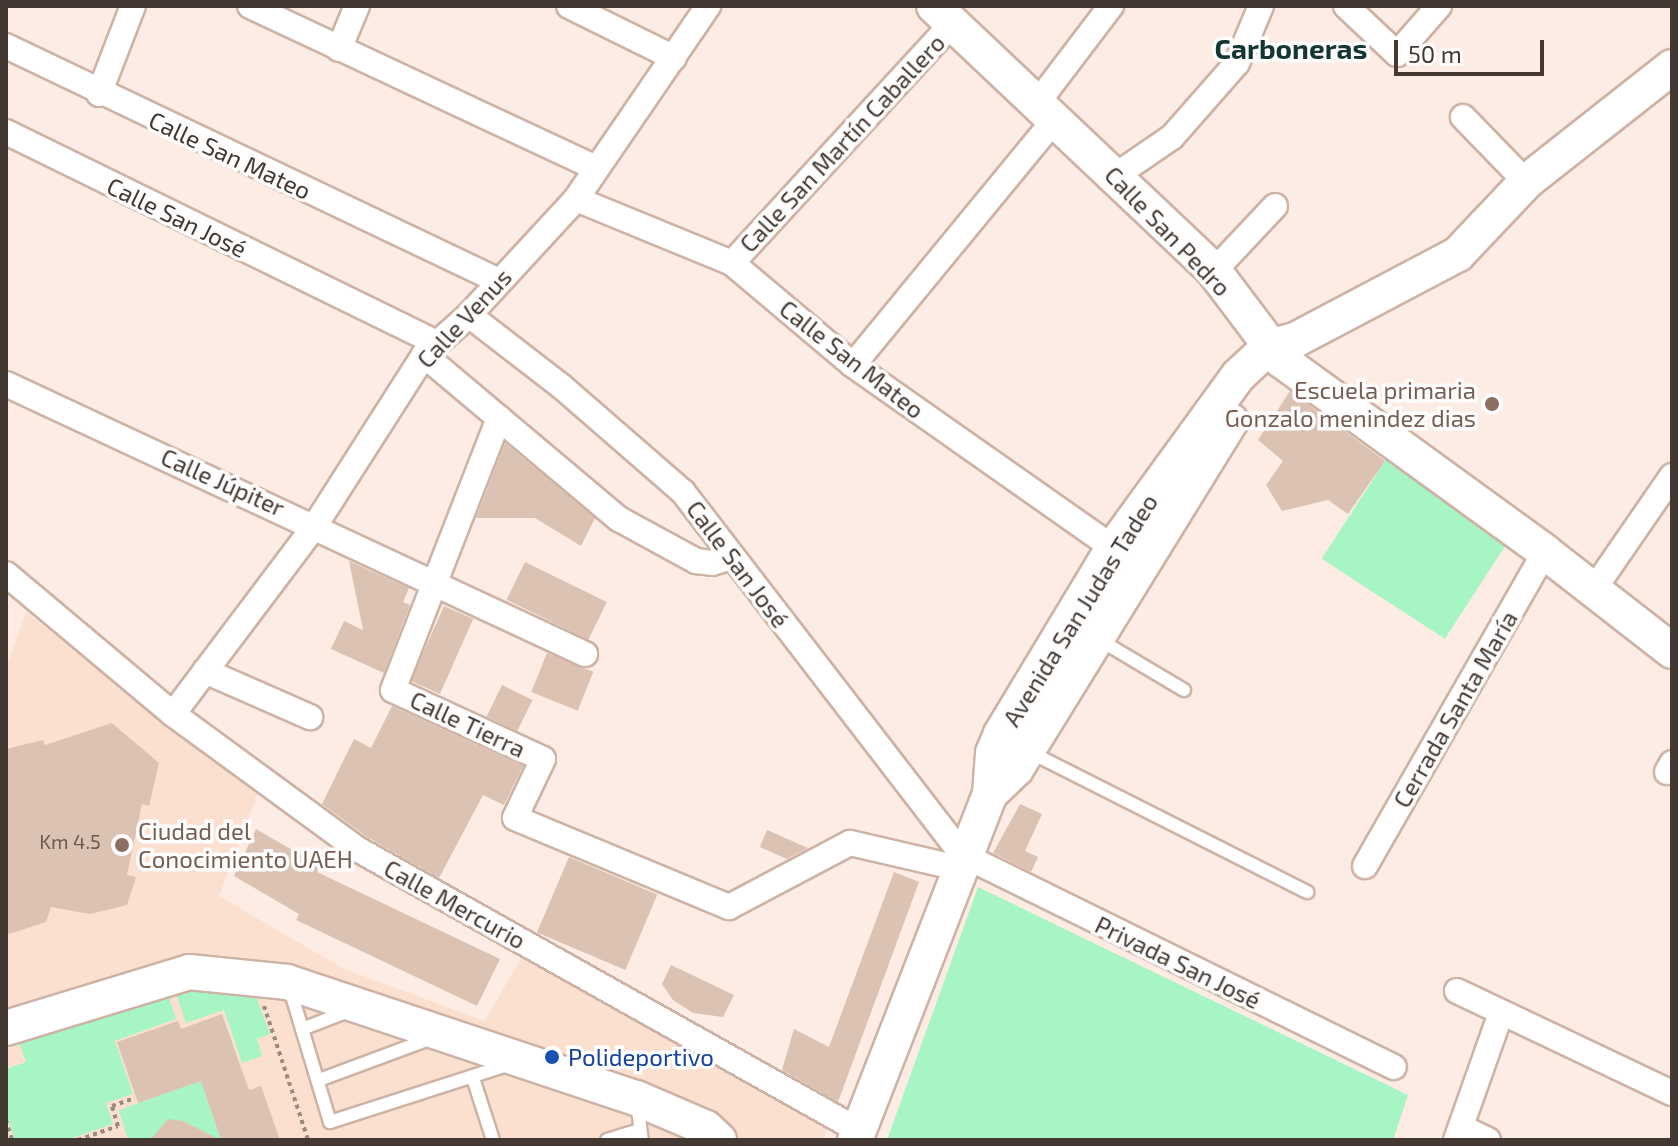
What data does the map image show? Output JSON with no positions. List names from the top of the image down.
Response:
{
  "streets": {
    "street": [
      "Calle San Martín Caballero",
      "Calle San Mateo",
      "Calle San José",
      "Calle San Pedro",
      "Calle Venus",
      "Calle Júpiter",
      "Avenida San Judas Tadeo",
      "Cerrada Santa María",
      "Calle Tierra",
      "Calle Mercurio",
      "Privada San José"
    ]
  },
  "crossings": [
    ["Calle San Martín Caballero", "Calle San Mateo"],
    ["Calle San Martín Caballero", "Calle San Pedro"],
    ["Calle San Mateo", "Calle Venus"],
    ["Calle San Mateo", "Avenida San Judas Tadeo"],
    ["Calle San José", "Calle Venus"],
    ["Calle San José", "Avenida San Judas Tadeo"],
    ["Calle San José", "Calle Tierra"],
    ["Calle San José", "Privada San José"],
    ["Calle San Pedro", "Avenida San Judas Tadeo"],
    ["Calle San Pedro", "Cerrada Santa María"],
    ["Calle Venus", "Calle Júpiter"],
    ["Calle Venus", "Calle Mercurio"],
    ["Calle Júpiter", "Calle Tierra"],
    ["Avenida San Judas Tadeo", "Calle Tierra"],
    ["Avenida San Judas Tadeo", "Calle Mercurio"],
    ["Avenida San Judas Tadeo", "Privada San José"],
    ["Calle Tierra", "Privada San José"]
  ],
  "districts": ["Carboneras"],
  "places": ["Escuela primaria Gonzalo menindez dias", "Ciudad del Conocimiento UAEH", "Polideportivo"],
  "house_numbers": ["Km 4.5"],
  "scale_bar": "50 m"
}
